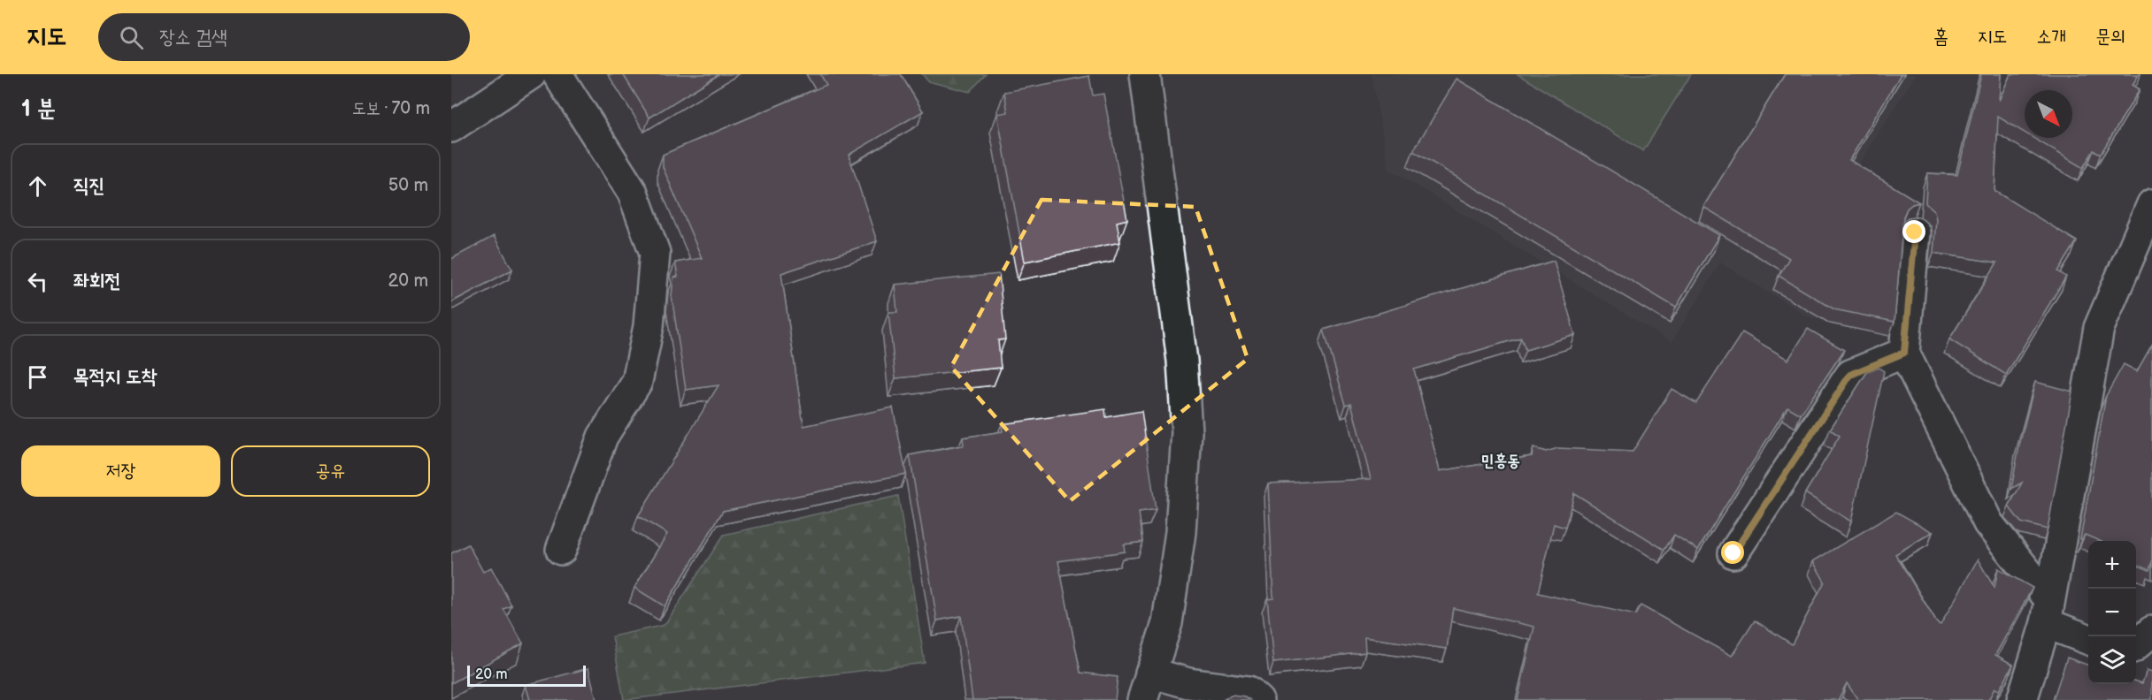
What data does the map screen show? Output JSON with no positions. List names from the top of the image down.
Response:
{
  "districts": ["민흥동"],
  "scale_bar": "20 m",
  "north": "bottom right",
  "page": {
    "header": "지도",
    "search": "장소 검색",
    "nav": [
      "홈",
      "지도",
      "소개",
      "문의"
    ],
    "heading": ["1 분", "도보 · 70 m"],
    "list": [
      ["직진", "50 m"],
      ["좌회전", "20 m"],
      "목적지 도착"
    ],
    "buttons": ["저장", "공유"],
    "map_buttons": ["+", "−"],
    "scale": "20 m"
  }
}
